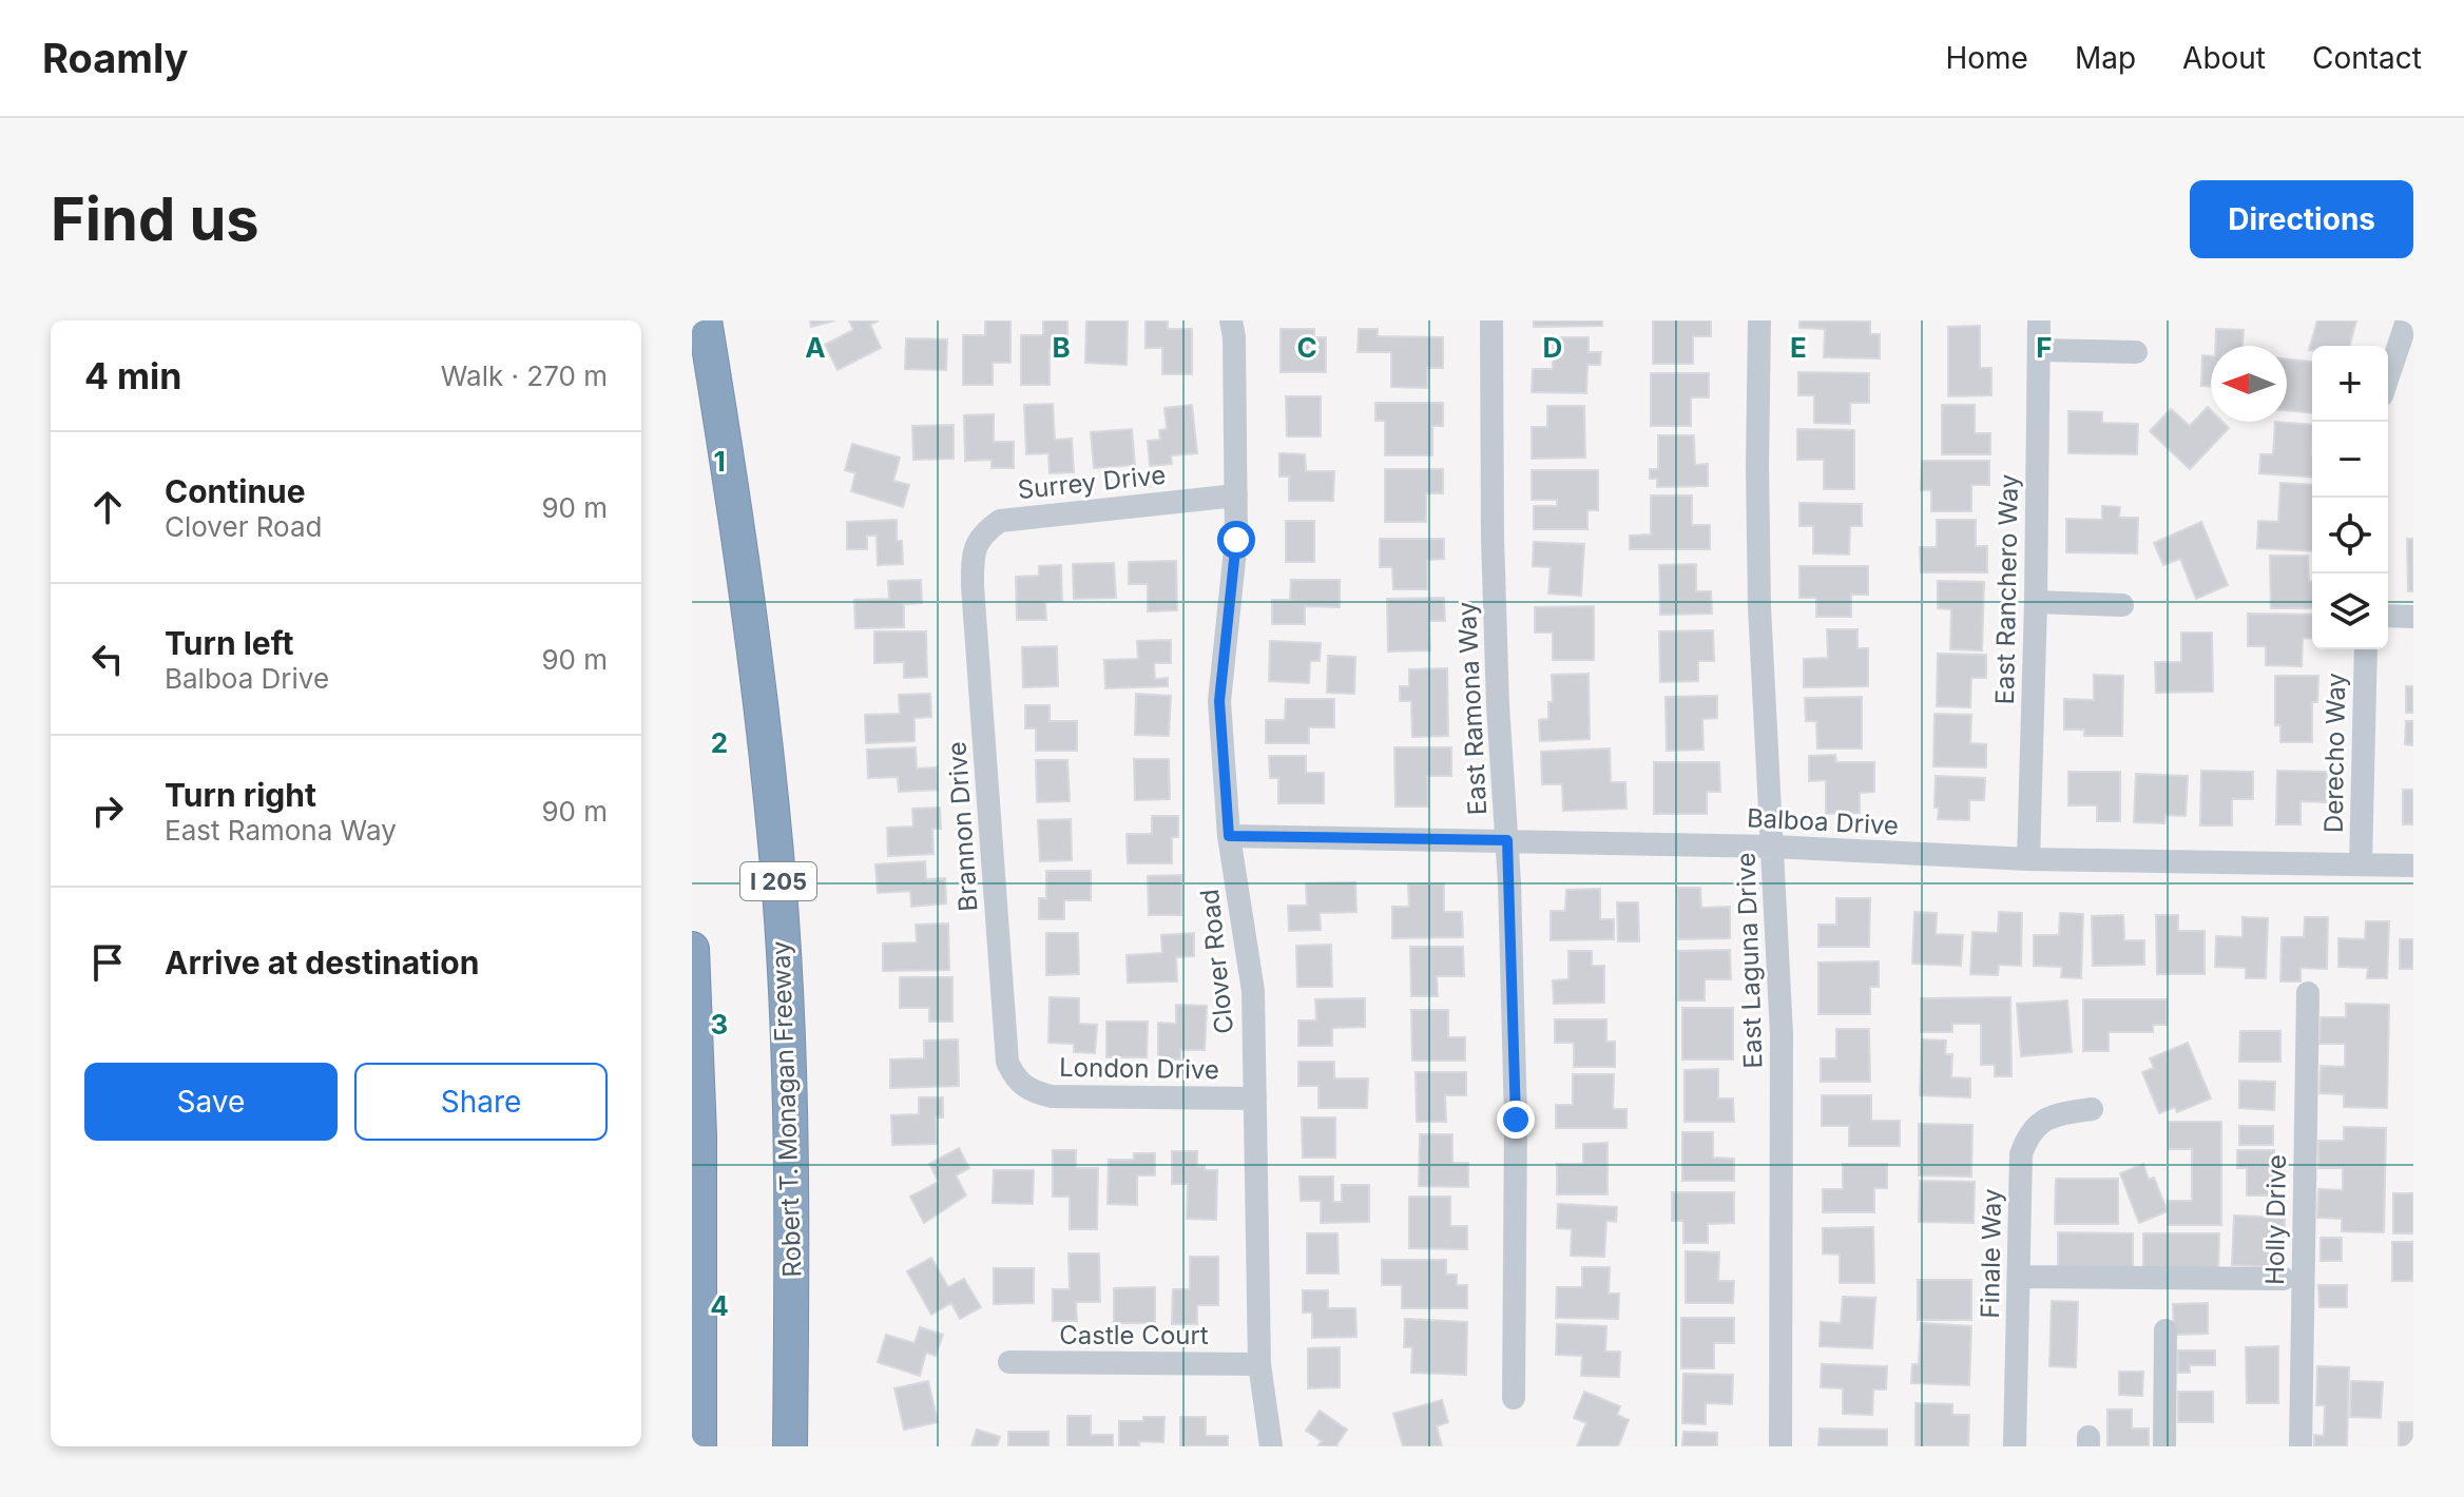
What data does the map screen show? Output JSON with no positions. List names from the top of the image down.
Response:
{
  "streets": {
    "highway": ["I 205", "Robert T. Monagan Freeway"],
    "street": [
      "Surrey Drive",
      "East Ranchero Way",
      "East Ramona Way",
      "Derecho Way",
      "Balboa Drive",
      "Brannon Drive",
      "East Laguna Drive",
      "Clover Road",
      "London Drive",
      "Holly Drive",
      "Finale Way",
      "Castle Court"
    ]
  },
  "crossings": [
    ["Surrey Drive", "Brannon Drive"],
    ["Surrey Drive", "Clover Road"],
    ["East Ranchero Way", "Balboa Drive"],
    ["East Ramona Way", "Balboa Drive"],
    ["Derecho Way", "Balboa Drive"],
    ["Balboa Drive", "East Laguna Drive"],
    ["Balboa Drive", "Clover Road"],
    ["Brannon Drive", "London Drive"],
    ["Clover Road", "London Drive"],
    ["Clover Road", "Castle Court"],
    ["Holly Drive", "Finale Way"]
  ],
  "north": "left",
  "page": {
    "header": "Roamly",
    "nav": [
      "Home",
      "Map",
      "About",
      "Contact"
    ],
    "buttons": [
      "Directions",
      ["Save", "Share"]
    ],
    "title": "Find us",
    "heading": ["4 min", "Walk · 270 m"],
    "map_buttons": ["+", "−"],
    "list": [
      ["Continue", "Clover Road", "90 m"],
      ["Turn left", "Balboa Drive", "90 m"],
      ["Turn right", "East Ramona Way", "90 m"],
      "Arrive at destination"
    ]
  },
  "grid": {
    "columns": [
      "A",
      "B",
      "C",
      "D",
      "E",
      "F"
    ],
    "rows": [
      "1",
      "2",
      "3",
      "4"
    ]
  }
}
